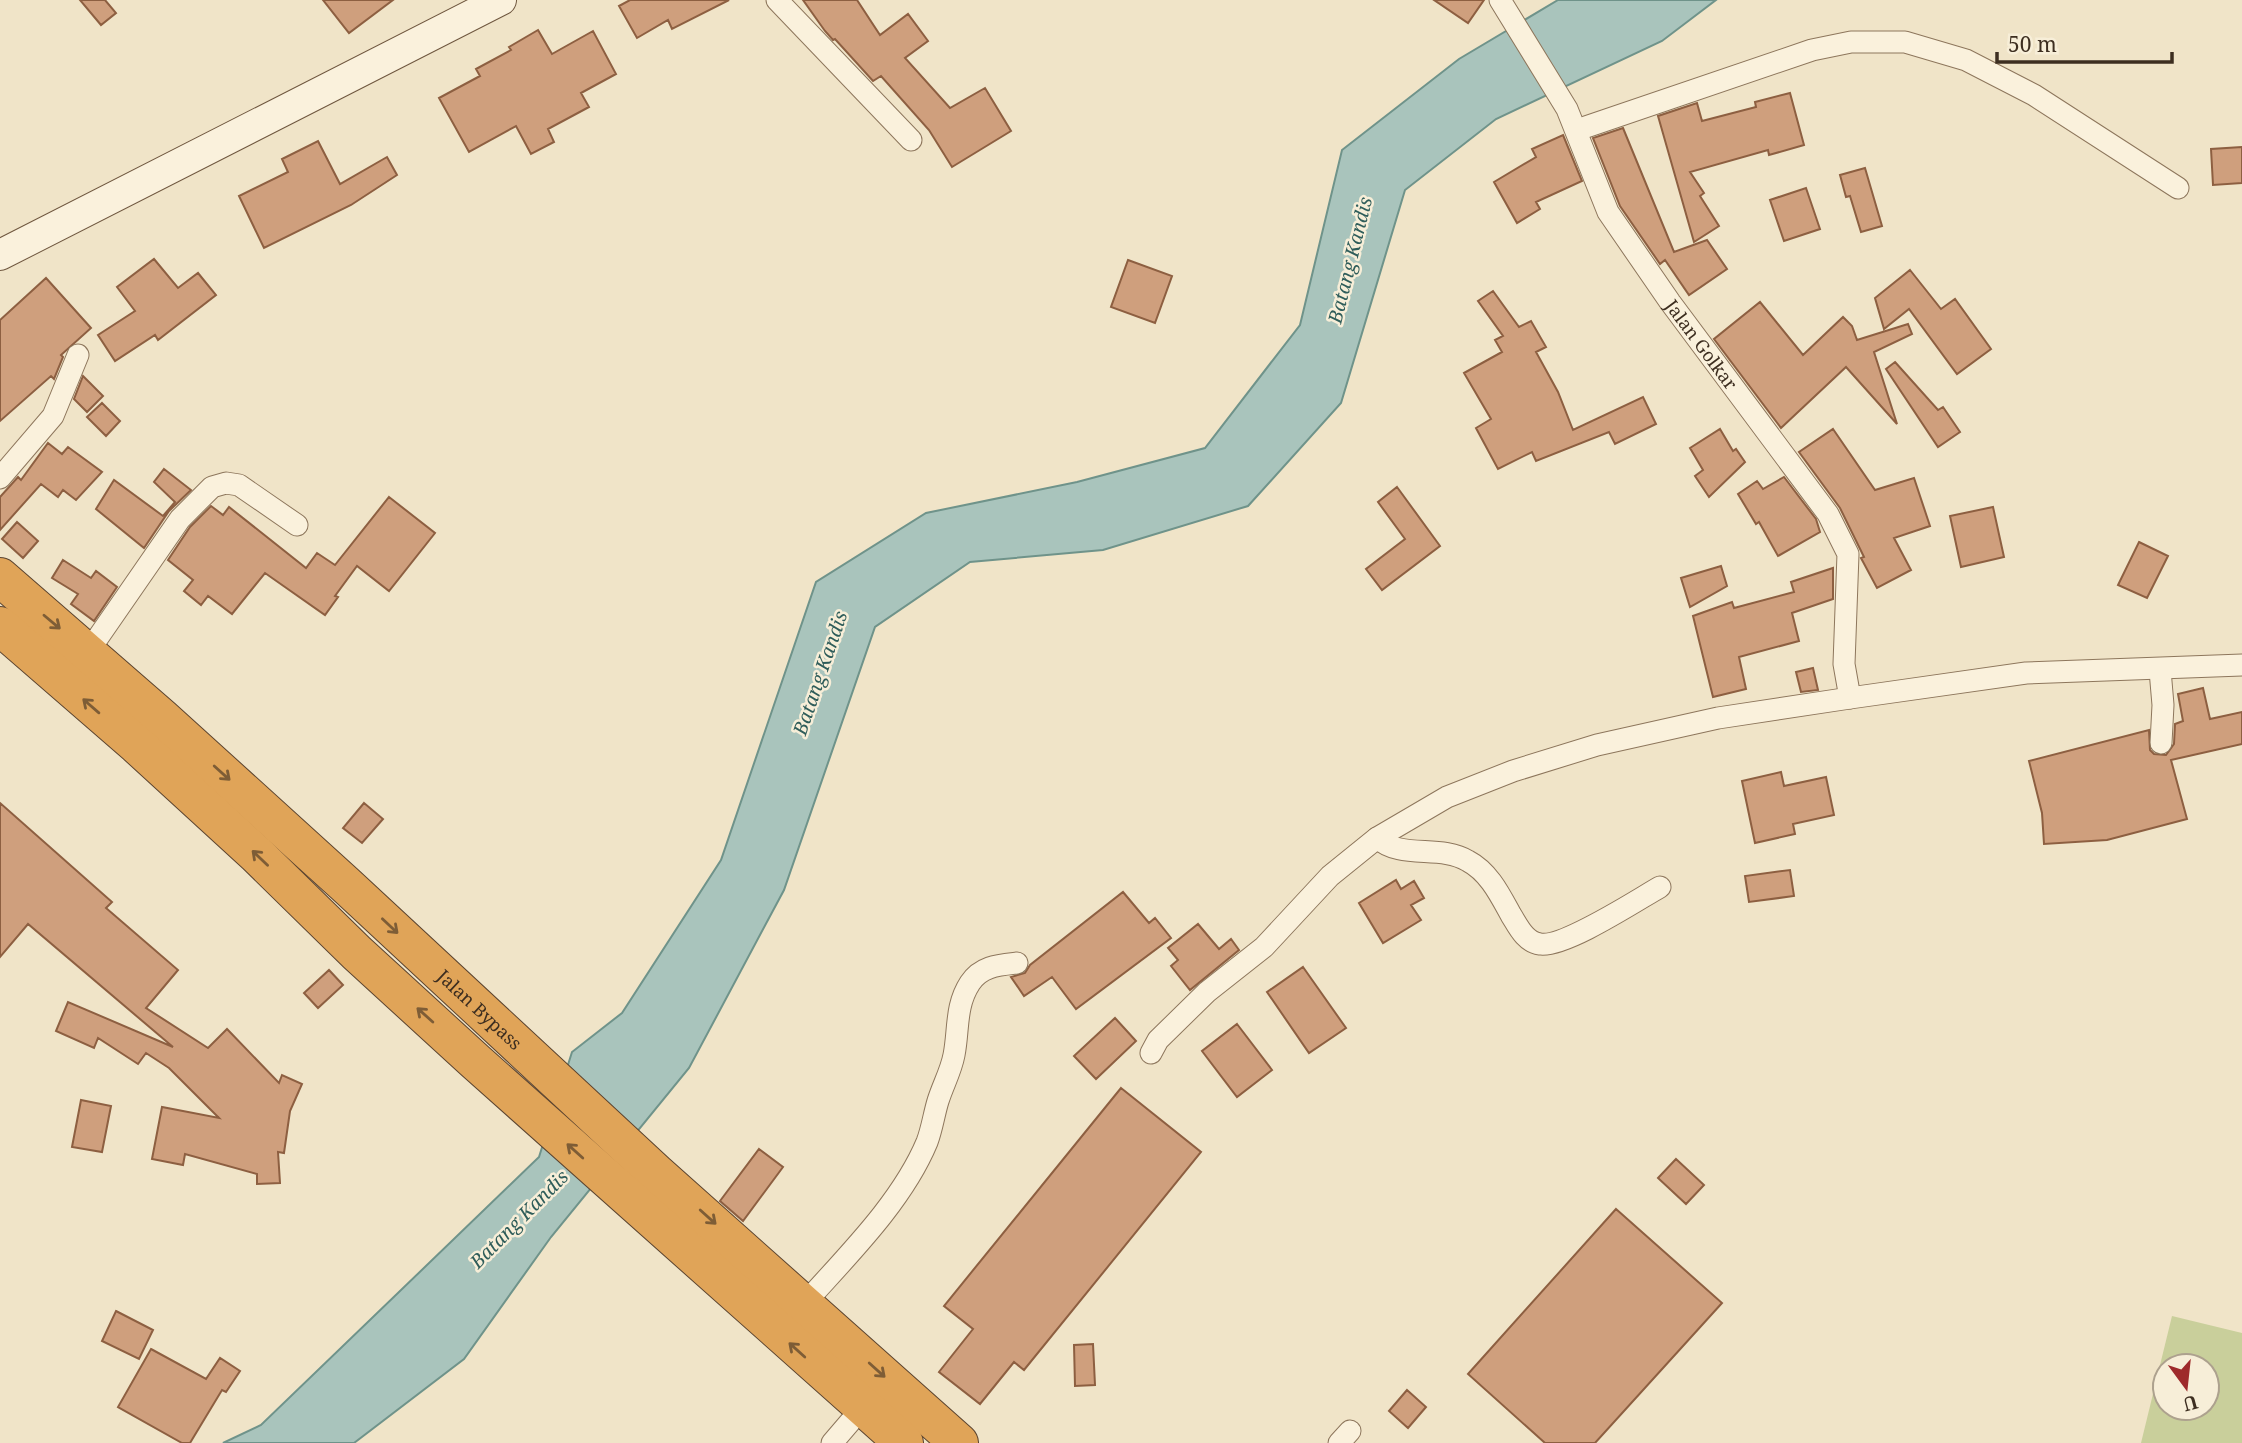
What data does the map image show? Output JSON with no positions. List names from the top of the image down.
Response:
{
  "streets": {
    "highway": ["Jalan Bypass"],
    "street": ["Jalan Golkar"]
  },
  "water": ["Batang Kandis"],
  "scale_bar": "50 m",
  "north": "bottom"
}
